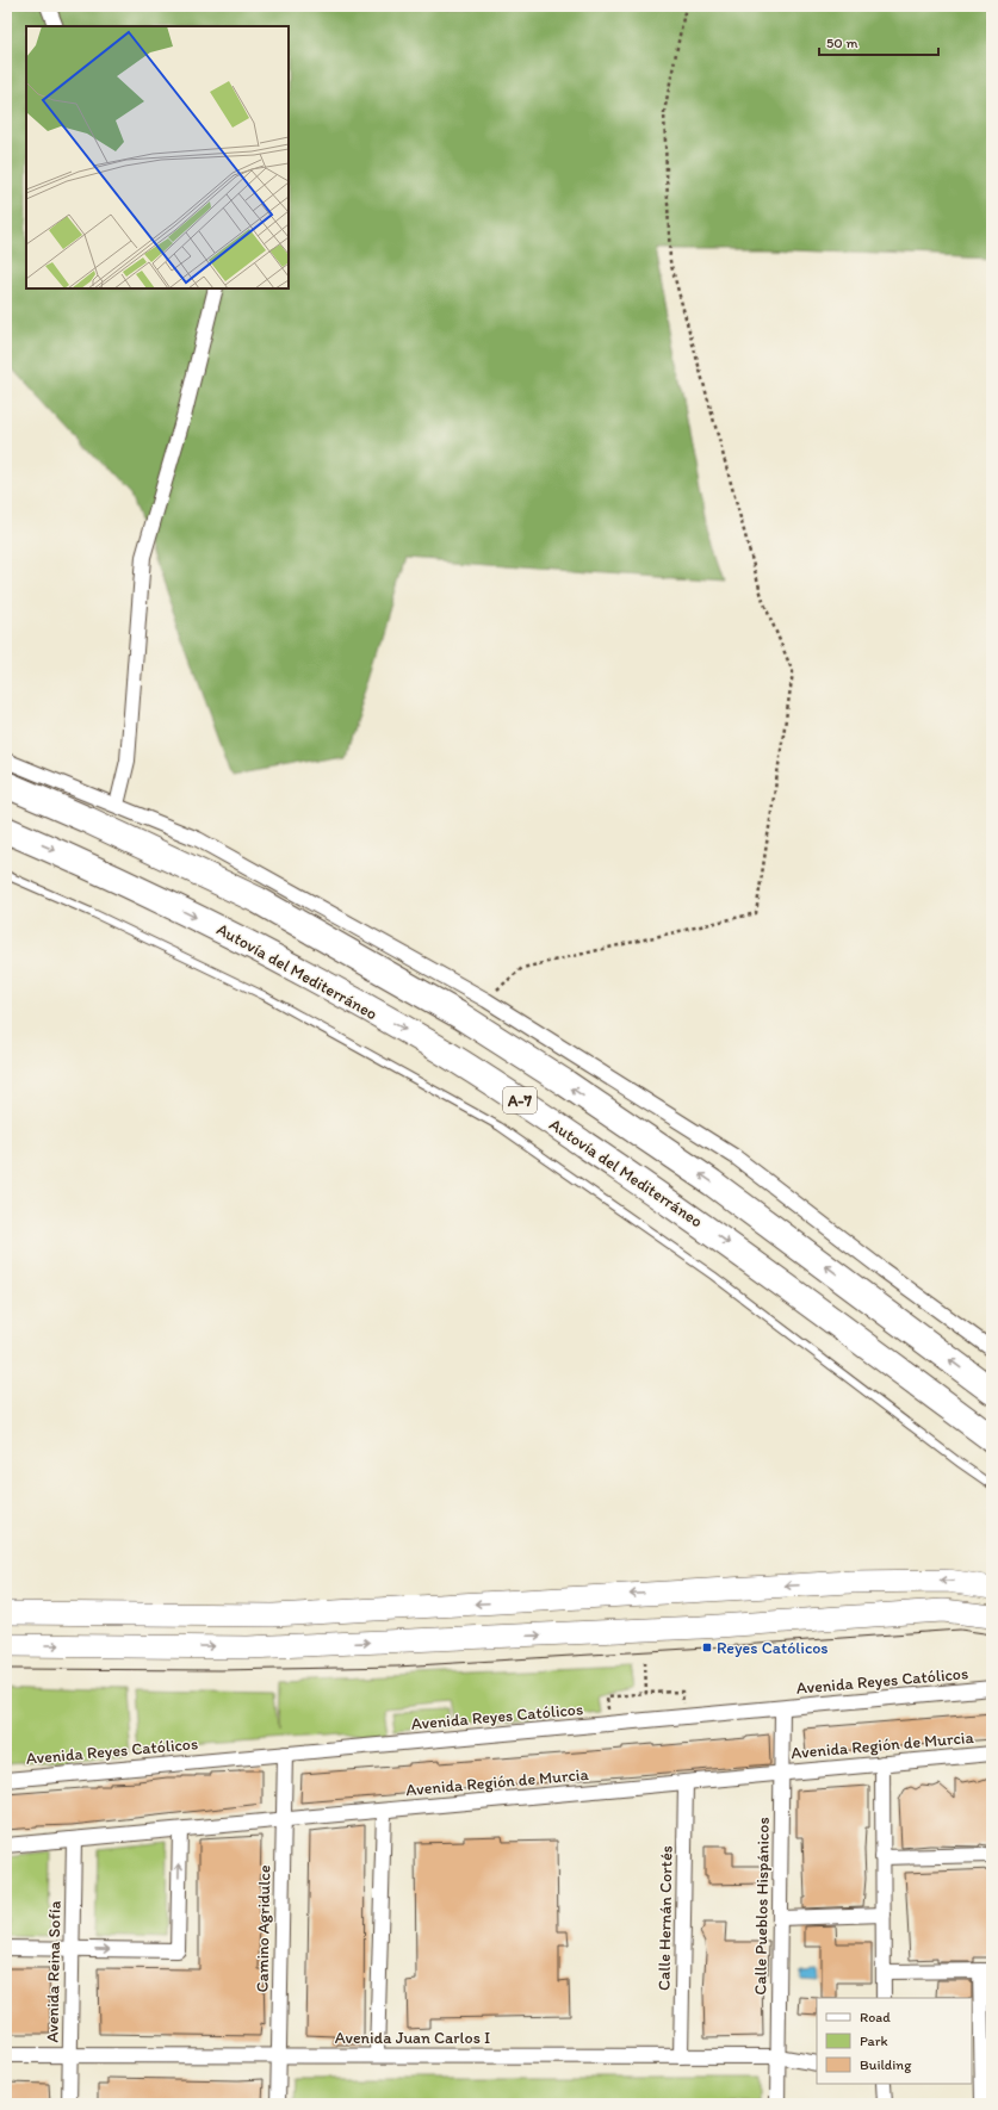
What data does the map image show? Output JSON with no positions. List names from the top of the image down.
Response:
{
  "streets": {
    "highway": ["Autovía del Mediterráneo", "A-7"],
    "street": [
      "Avenida Reyes Católicos",
      "Avenida Región de Murcia",
      "Calle Pueblos Hispánicos",
      "Calle Hernán Cortés",
      "Camino Agridulce",
      "Avenida Reina Sofía",
      "Avenida Juan Carlos I"
    ]
  },
  "crossings": [
    ["Avenida Reyes Católicos", "Calle Pueblos Hispánicos"],
    ["Avenida Reyes Católicos", "Camino Agridulce"],
    ["Avenida Región de Murcia", "Calle Pueblos Hispánicos"],
    ["Avenida Región de Murcia", "Calle Hernán Cortés"],
    ["Avenida Región de Murcia", "Camino Agridulce"],
    ["Avenida Región de Murcia", "Avenida Reina Sofía"],
    ["Calle Pueblos Hispánicos", "Avenida Juan Carlos I"],
    ["Calle Hernán Cortés", "Avenida Juan Carlos I"],
    ["Camino Agridulce", "Avenida Juan Carlos I"],
    ["Avenida Reina Sofía", "Avenida Juan Carlos I"]
  ],
  "places": {
    "transit": ["Reyes Católicos"]
  },
  "legend": ["Road", "Park", "Building"],
  "scale_bar": "50 m"
}
